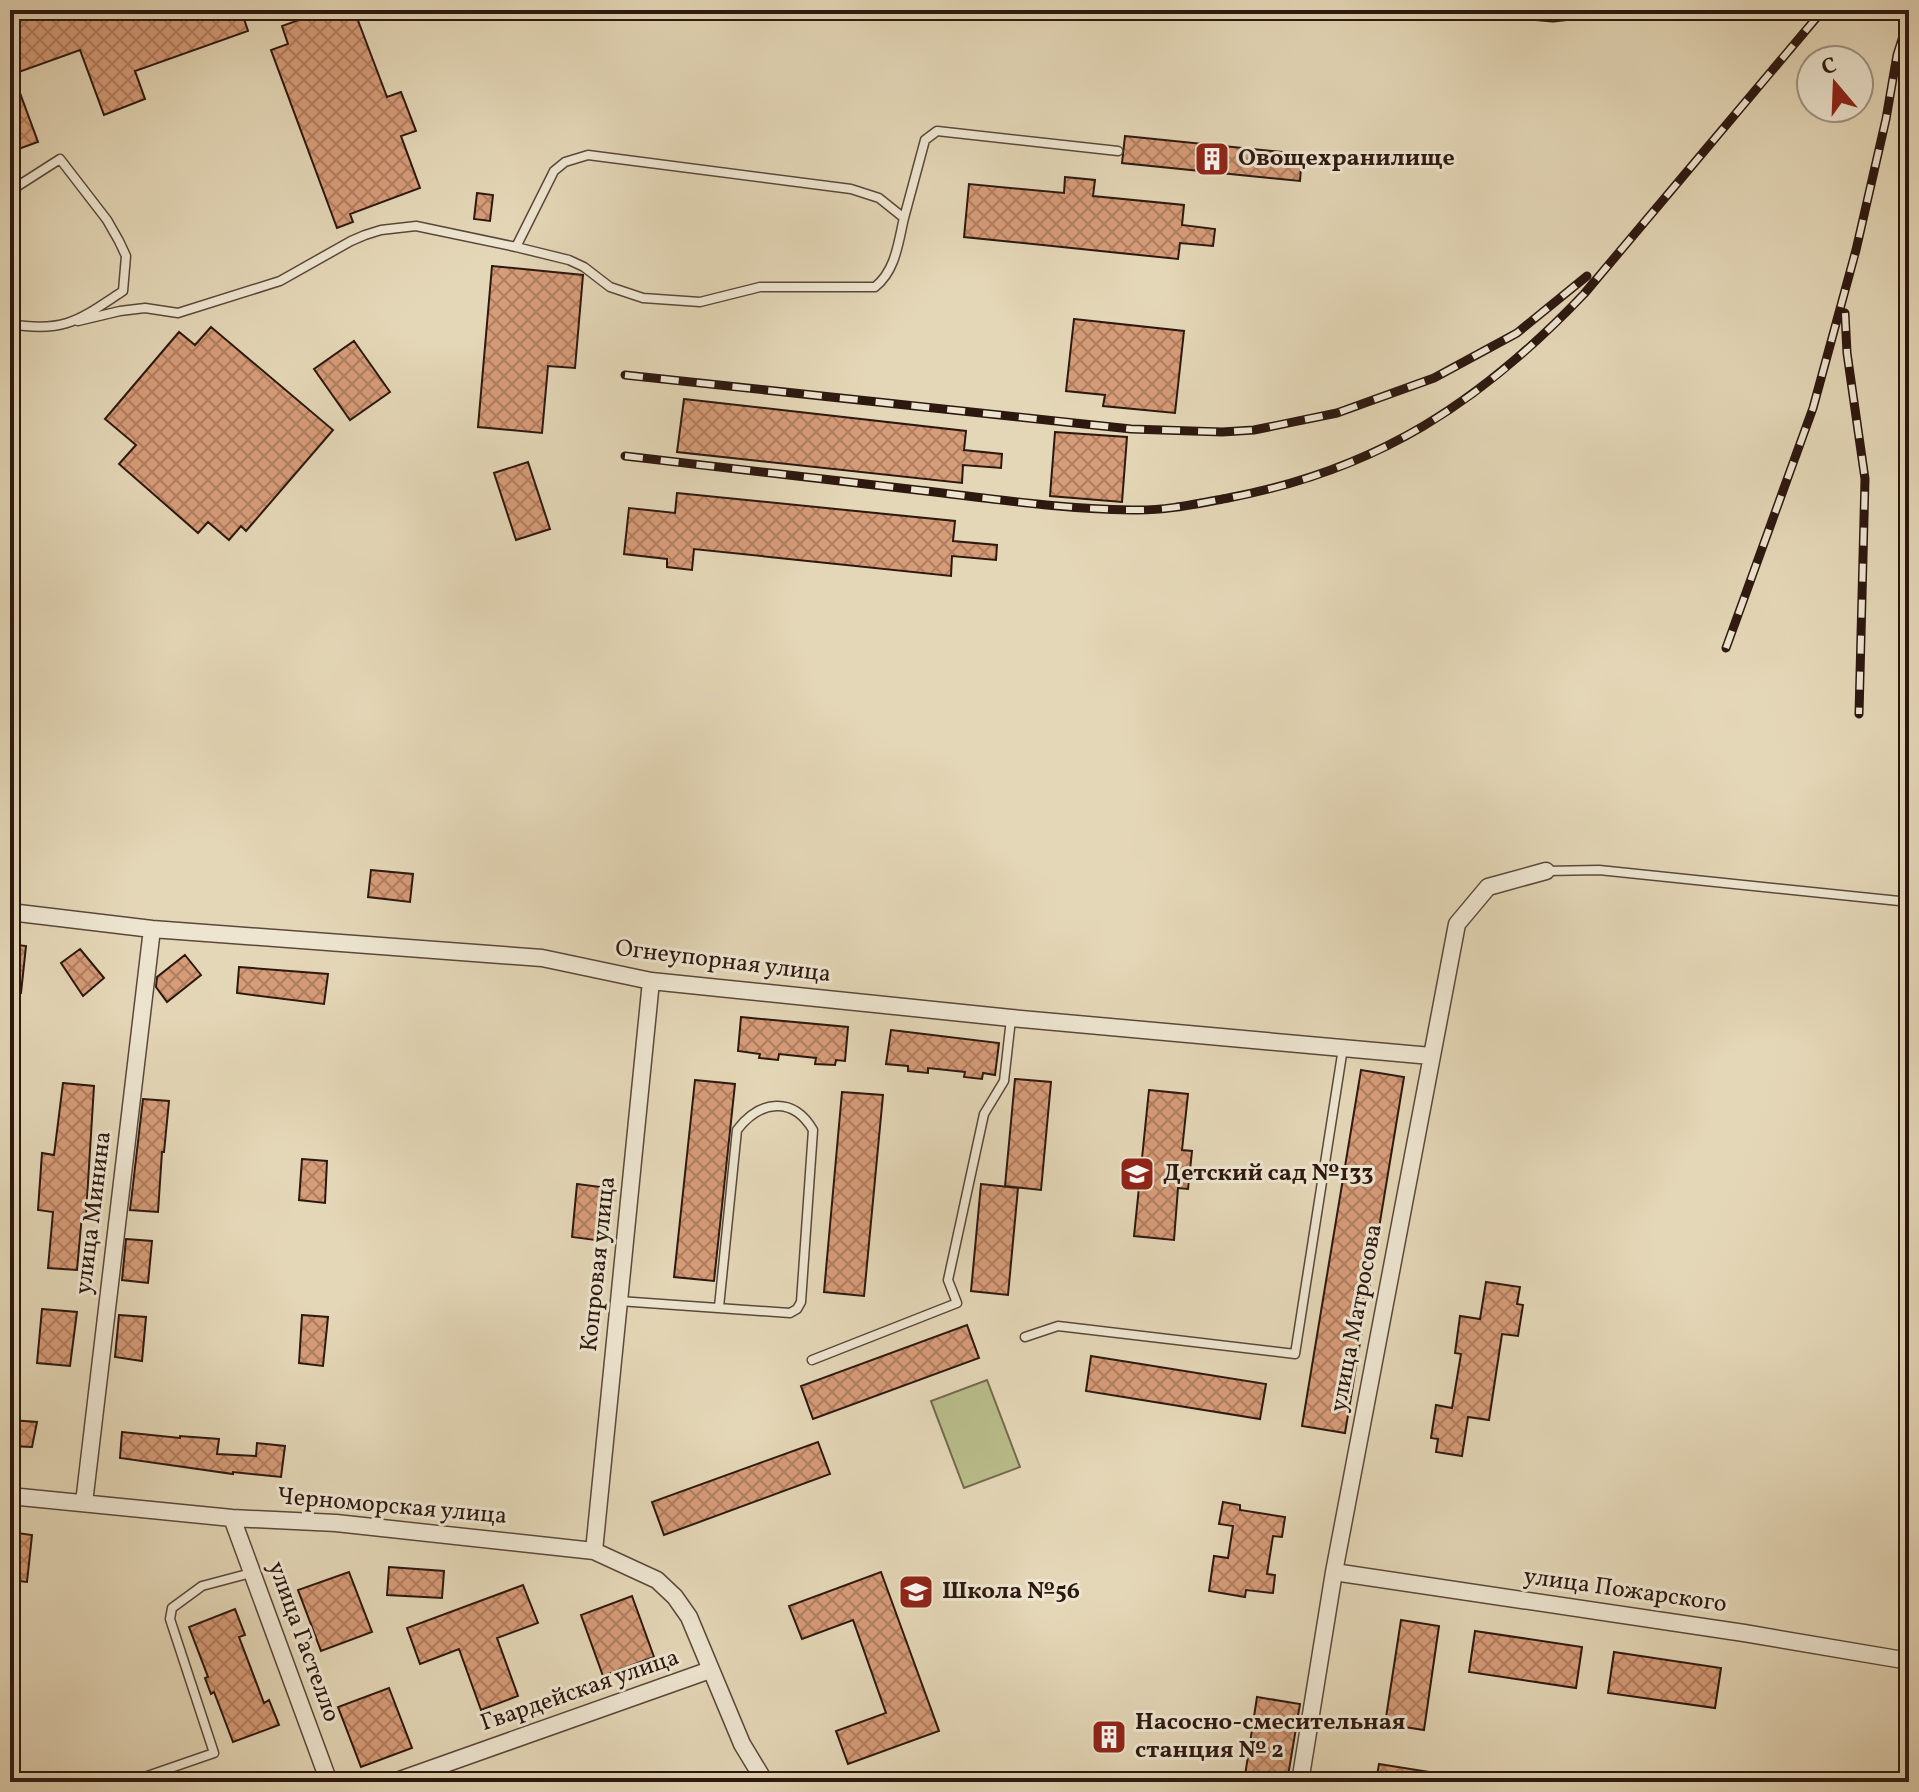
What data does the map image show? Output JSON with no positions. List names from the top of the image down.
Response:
{
  "streets": {
    "street": [
      "Огнеупорная улица",
      "улица Минина",
      "Копровая улица",
      "улица Матросова",
      "Черноморская улица",
      "улица Пожарского",
      "улица Гастелло",
      "Гвардейская улица"
    ]
  },
  "crossings": [
    ["Огнеупорная улица", "улица Минина"],
    ["Огнеупорная улица", "Копровая улица"],
    ["Огнеупорная улица", "улица Матросова"],
    ["улица Минина", "Черноморская улица"],
    ["Копровая улица", "Черноморская улица"],
    ["улица Матросова", "улица Пожарского"],
    ["Черноморская улица", "улица Гастелло"],
    ["Черноморская улица", "Гвардейская улица"]
  ],
  "places": {
    "building": ["Овощехранилище", "Насосно-смесительная станция № 2"],
    "school or university": ["Детский сад №133", "Школа №56"]
  },
  "north": "top"
}
